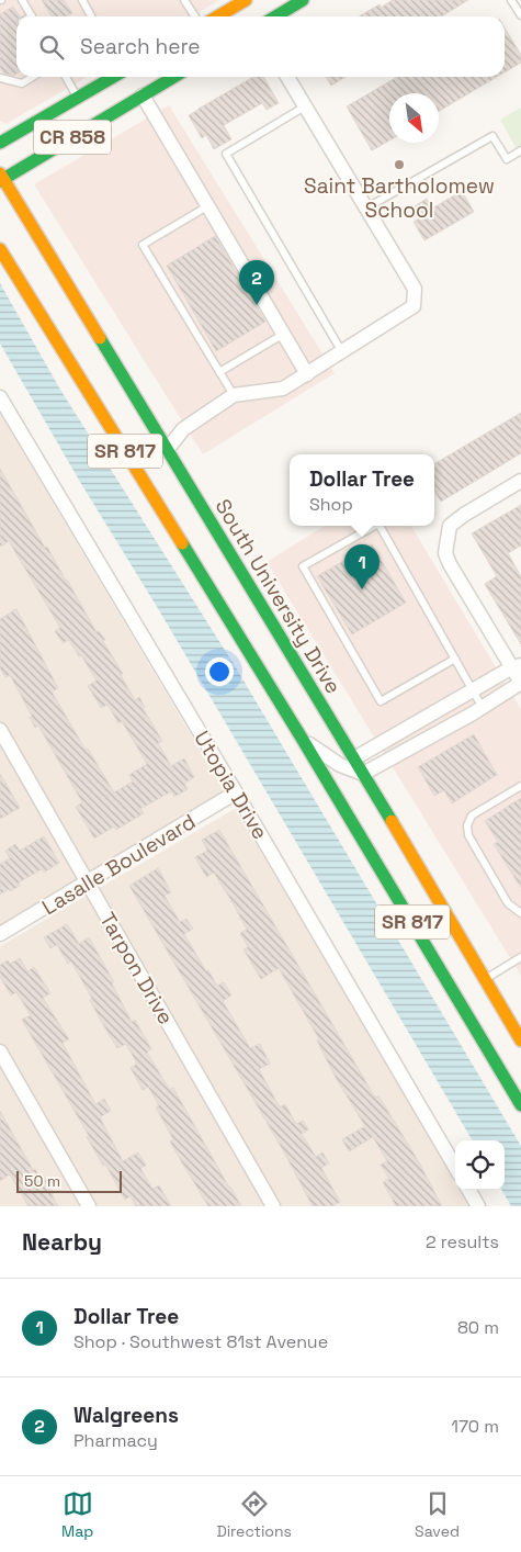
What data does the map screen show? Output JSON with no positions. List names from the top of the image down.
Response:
{
  "streets": {
    "main road": ["CR 858", "SR 817", "South University Drive"],
    "street": ["Utopia Drive", "Lasalle Boulevard", "Tarpon Drive"]
  },
  "crossings": [
    ["CR 858", "South University Drive"],
    ["Utopia Drive", "Lasalle Boulevard"],
    ["Lasalle Boulevard", "Tarpon Drive"]
  ],
  "places": ["Saint Bartholomew School"],
  "scale_bar": "50 m",
  "north": "bottom right",
  "page": {
    "search": "Search here",
    "pins": ["2", "1"],
    "popup": ["Dollar Tree", "Shop"],
    "scale": "50 m",
    "heading": ["Nearby", "2 results"],
    "list": [
      {
        "mark": "1",
        "name": "Dollar Tree",
        "note": "Shop · Southwest 81st Avenue",
        "value": "80 m"
      },
      {
        "mark": "2",
        "name": "Walgreens",
        "note": "Pharmacy",
        "value": "170 m"
      }
    ],
    "nav": ["Map", "Directions", "Saved"]
  }
}
